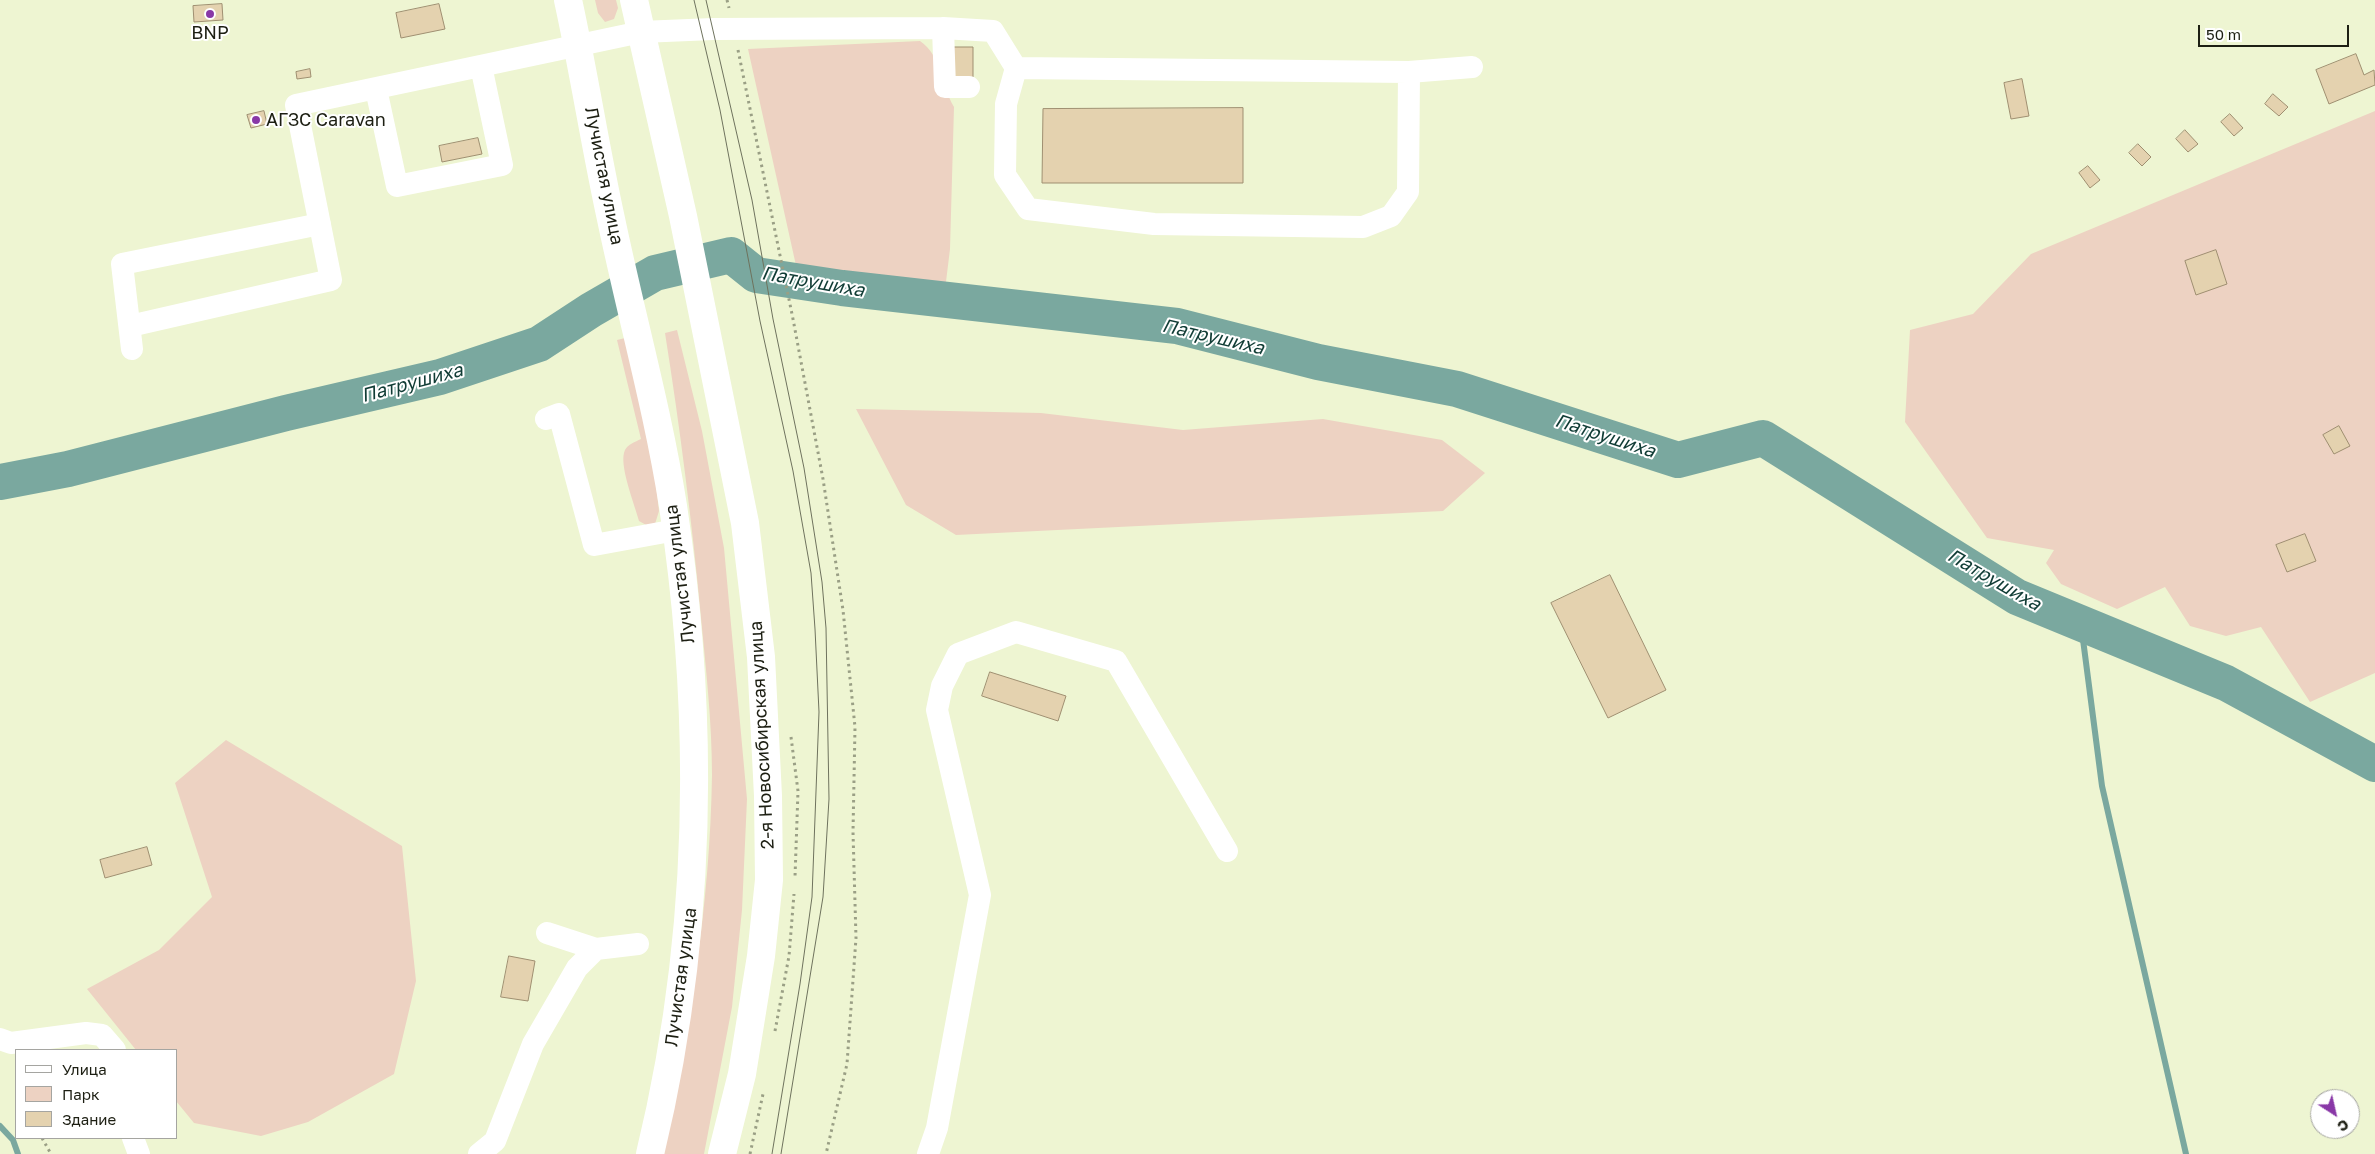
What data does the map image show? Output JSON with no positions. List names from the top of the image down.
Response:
{
  "streets": {
    "main road": ["Лучистая улица", "2-я Новосибирская улица"]
  },
  "water": ["Патрушиха"],
  "places": ["BNP", "АГЗС Caravan"],
  "legend": ["Улица", "Парк", "Здание"],
  "scale_bar": "50 m",
  "north": "bottom right"
}
